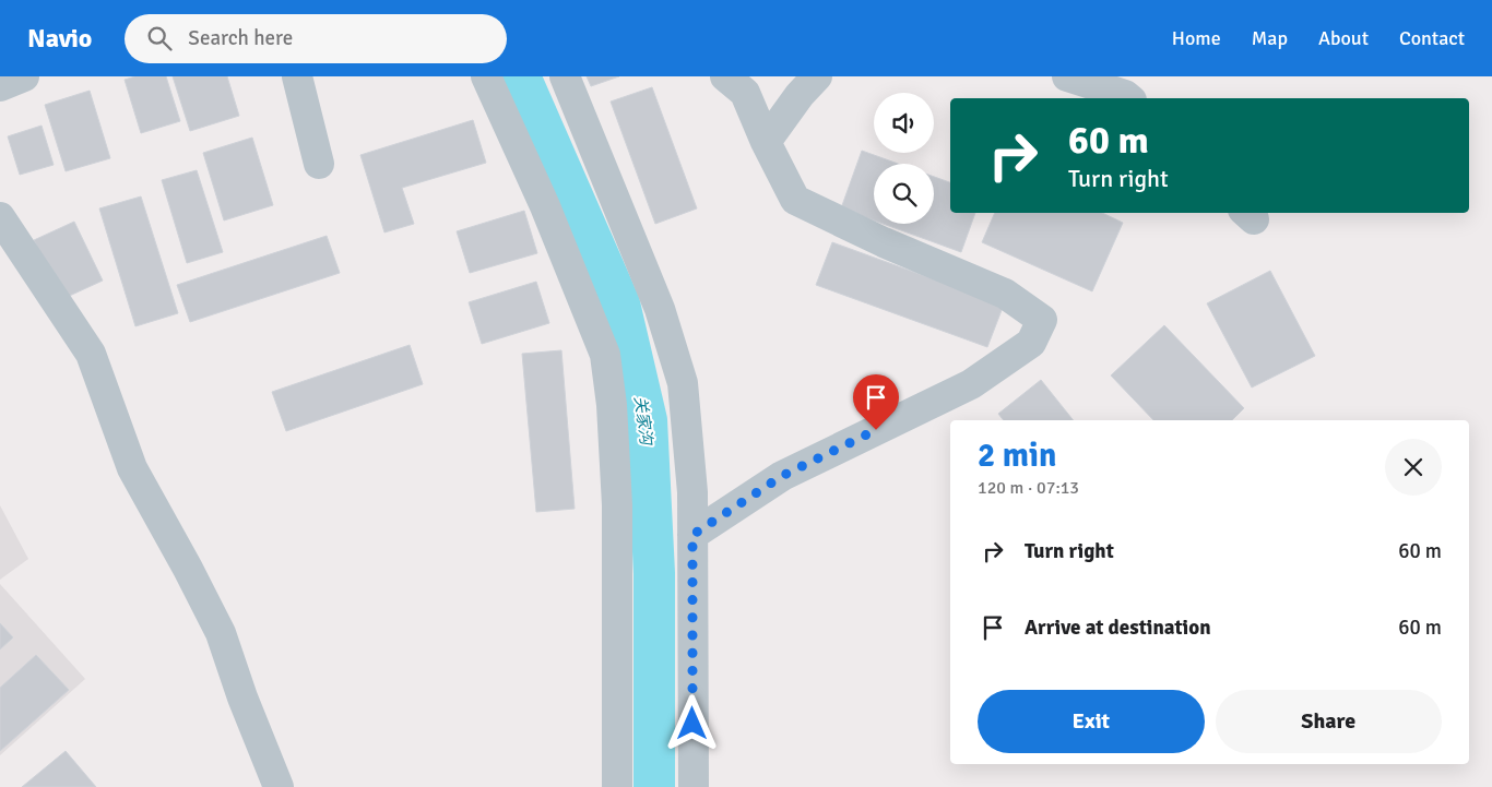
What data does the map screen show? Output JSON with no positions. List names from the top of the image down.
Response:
{
  "water": ["关家沟"],
  "page": {
    "header": "Navio",
    "search": "Search here",
    "nav": [
      "Home",
      "Map",
      "About",
      "Contact"
    ],
    "turn": ["60 m", "Turn right"],
    "heading": ["2 min", "120 m · 07:13"],
    "list": [
      {
        "name": "Turn right",
        "value": "60 m"
      },
      {
        "name": "Arrive at destination",
        "value": "60 m"
      }
    ],
    "buttons": ["Exit", "Share"]
  }
}
